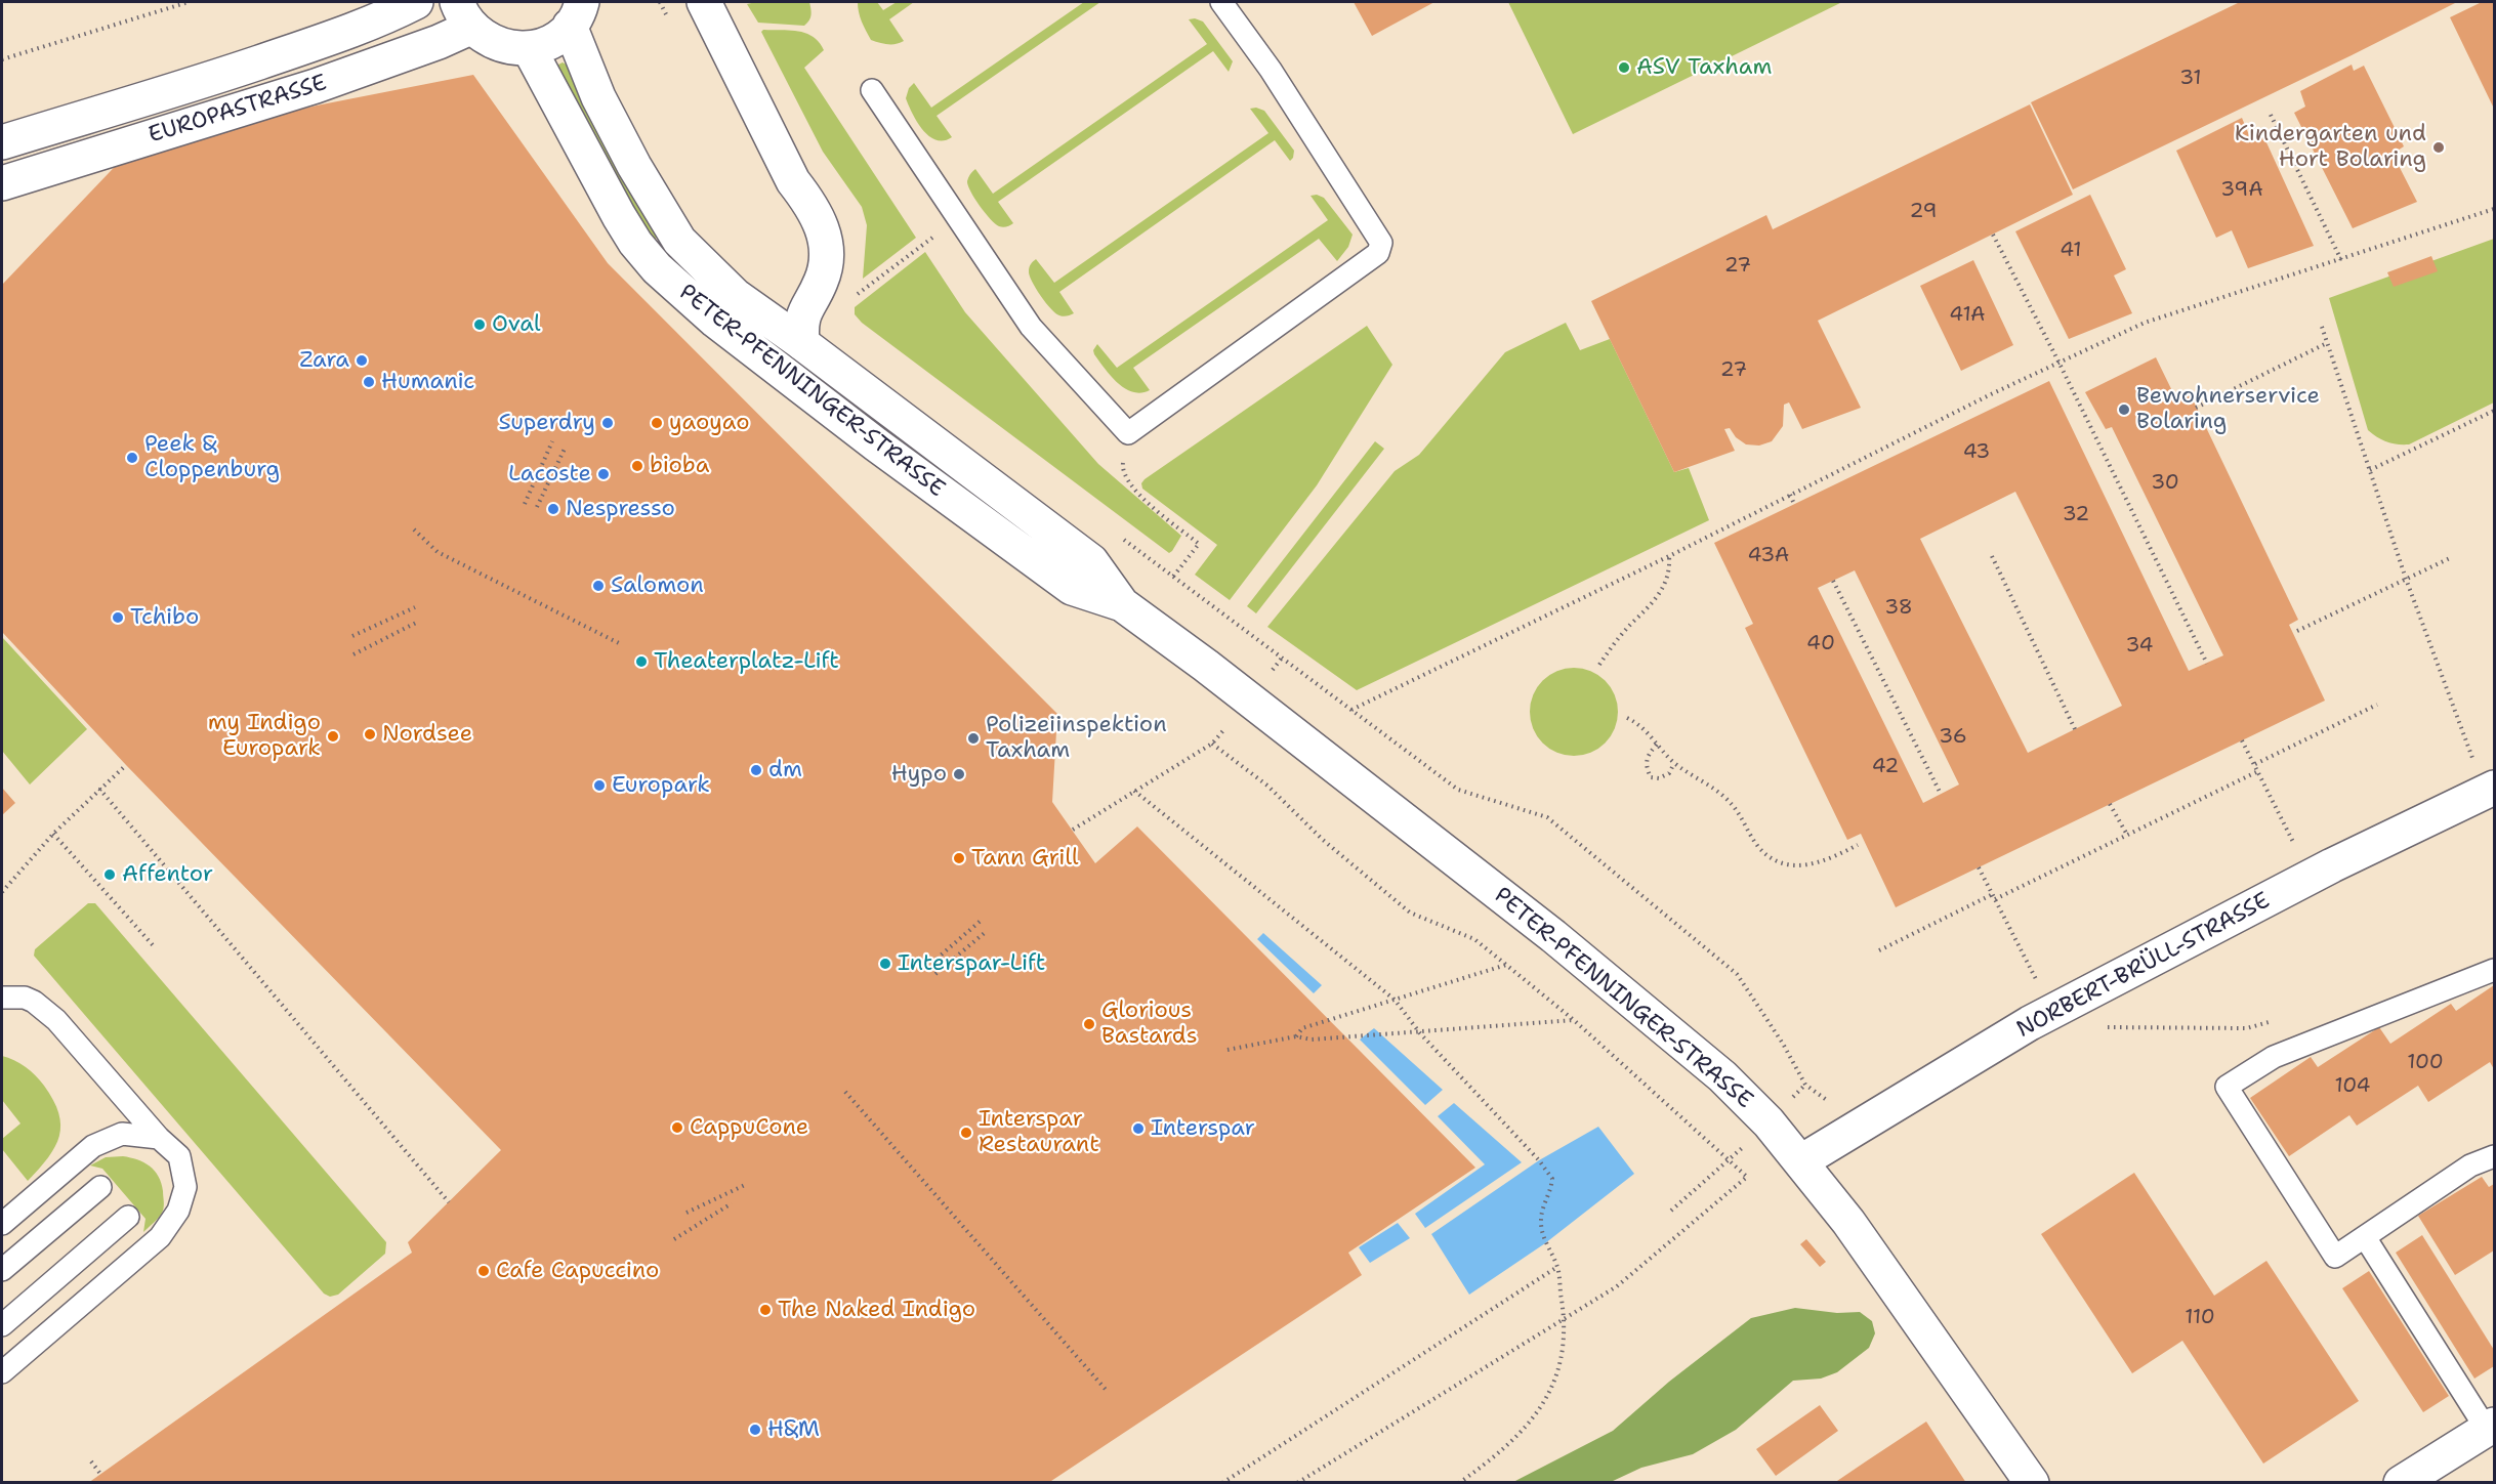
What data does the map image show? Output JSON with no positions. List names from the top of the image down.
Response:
{
  "streets": {
    "street": ["EUROPASTRASSE", "PETER-PFENNINGER-STRASSE", "NORBERT-BRÜLL-STRASSE"]
  },
  "crossings": [
    ["EUROPASTRASSE", "PETER-PFENNINGER-STRASSE"],
    ["PETER-PFENNINGER-STRASSE", "NORBERT-BRÜLL-STRASSE"]
  ],
  "places": [
    "ASV Taxham",
    "Kindergarten und Hort Bolaring",
    "Oval",
    "Zara",
    "Humanic",
    "Bewohnerservice Bolaring",
    "Superdry",
    "yaoyao",
    "Peek & Cloppenburg",
    "bioba",
    "Lacoste",
    "Nespresso",
    "Salomon",
    "Tchibo",
    "Theaterplatz-Lift",
    "Nordsee",
    "my Indigo Europark",
    "Polizeiinspektion Taxham",
    "dm",
    "Hypo",
    "Europark",
    "Tann Grill",
    "Affentor",
    "Interspar-Lift",
    "Glorious Bastards",
    "CappuCone",
    "Interspar",
    "Interspar Restaurant",
    "Cafe Capuccino",
    "The Naked Indigo",
    "H&M"
  ],
  "house_numbers": [
    "31",
    "39A",
    "29",
    "41",
    "27",
    "41A",
    "27",
    "43",
    "30",
    "32",
    "43A",
    "38",
    "40",
    "34",
    "36",
    "42",
    "100",
    "104",
    "110"
  ]
}
